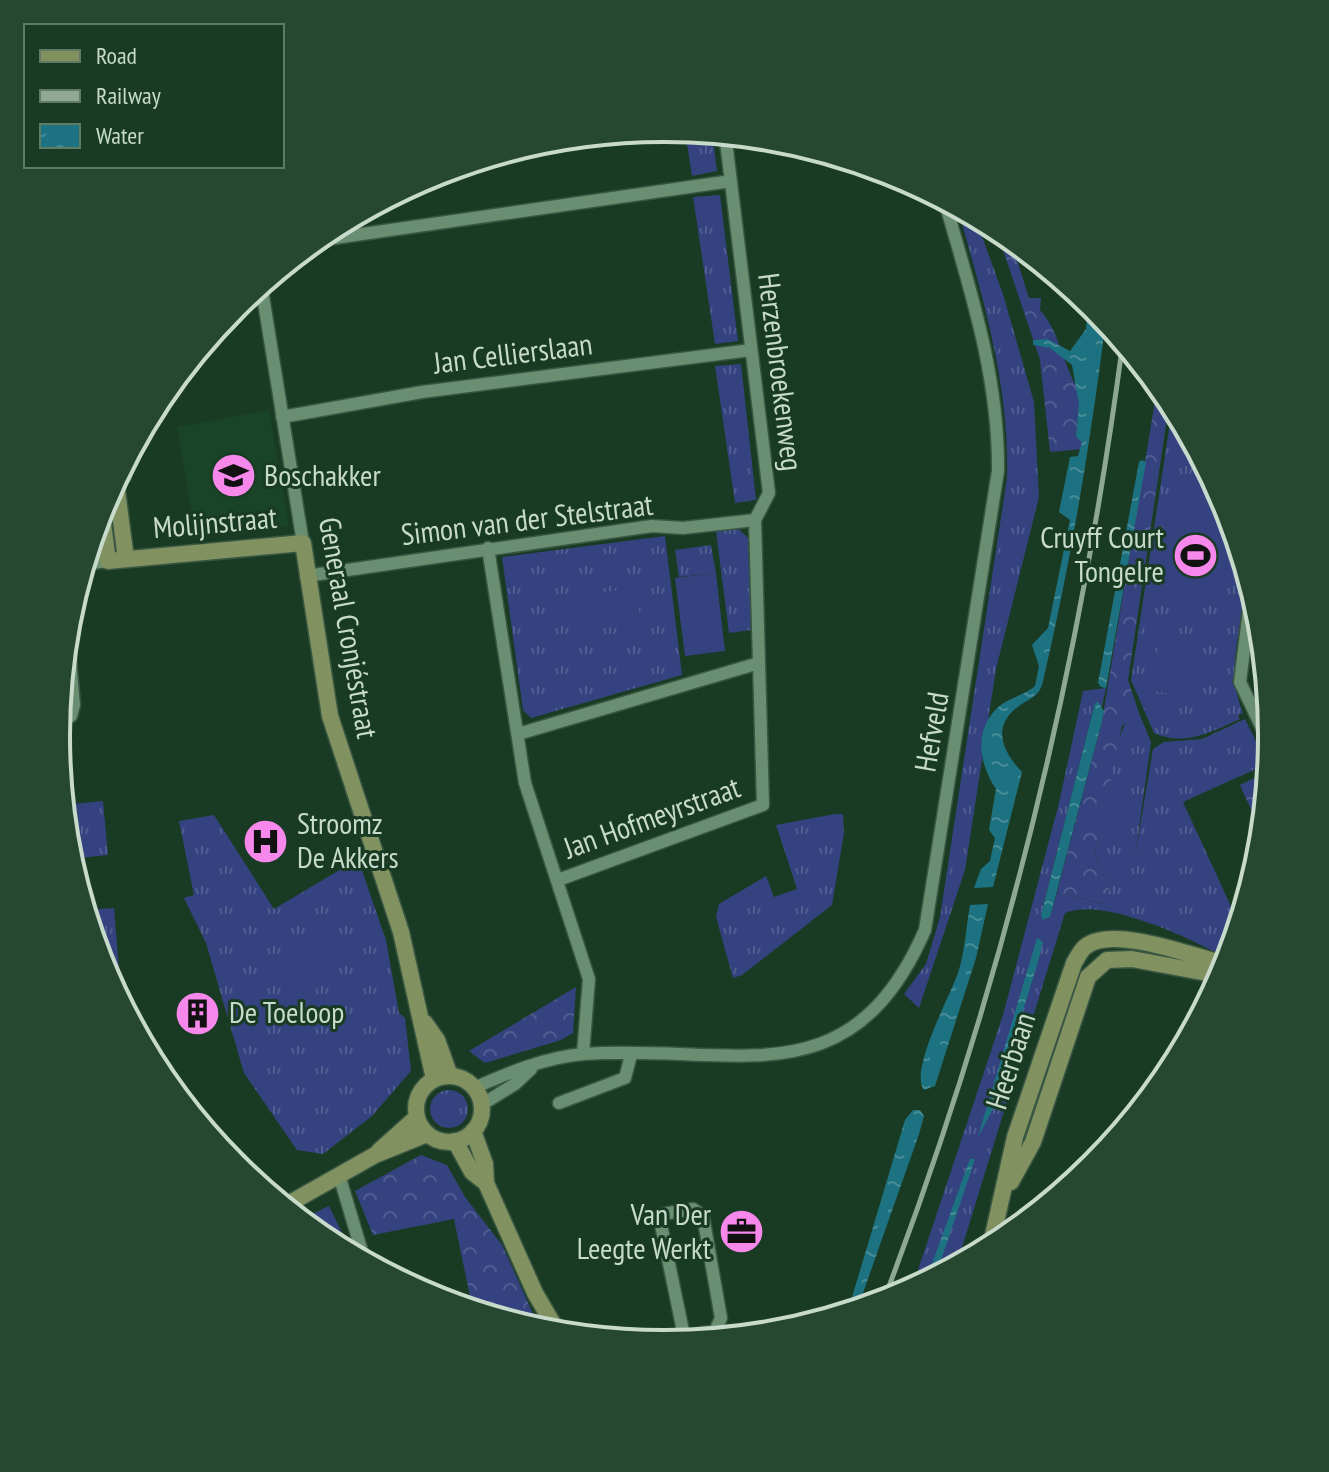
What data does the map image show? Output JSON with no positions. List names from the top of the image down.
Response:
{
  "streets": {
    "street": [
      "Jan Cellierslaan",
      "Herzenbroekenweg",
      "Simon van der Stelstraat",
      "Molijnstraat",
      "Generaal Cronjéstraat",
      "Hefveld",
      "Jan Hofmeyrstraat",
      "Heerbaan"
    ]
  },
  "crossings": [
    ["Jan Cellierslaan", "Herzenbroekenweg"],
    ["Jan Cellierslaan", "Generaal Cronjéstraat"],
    ["Herzenbroekenweg", "Simon van der Stelstraat"],
    ["Herzenbroekenweg", "Jan Hofmeyrstraat"],
    ["Simon van der Stelstraat", "Generaal Cronjéstraat"],
    ["Molijnstraat", "Generaal Cronjéstraat"],
    ["Generaal Cronjéstraat", "Hefveld"]
  ],
  "places": {
    "school or university": ["Boschakker"],
    "sports": ["Cruyff Court Tongelre"],
    "hospital": ["Stroomz De Akkers"],
    "building": ["De Toeloop"],
    "office": ["Van Der Leegte Werkt"]
  },
  "legend": ["Road", "Railway", "Water"]
}
